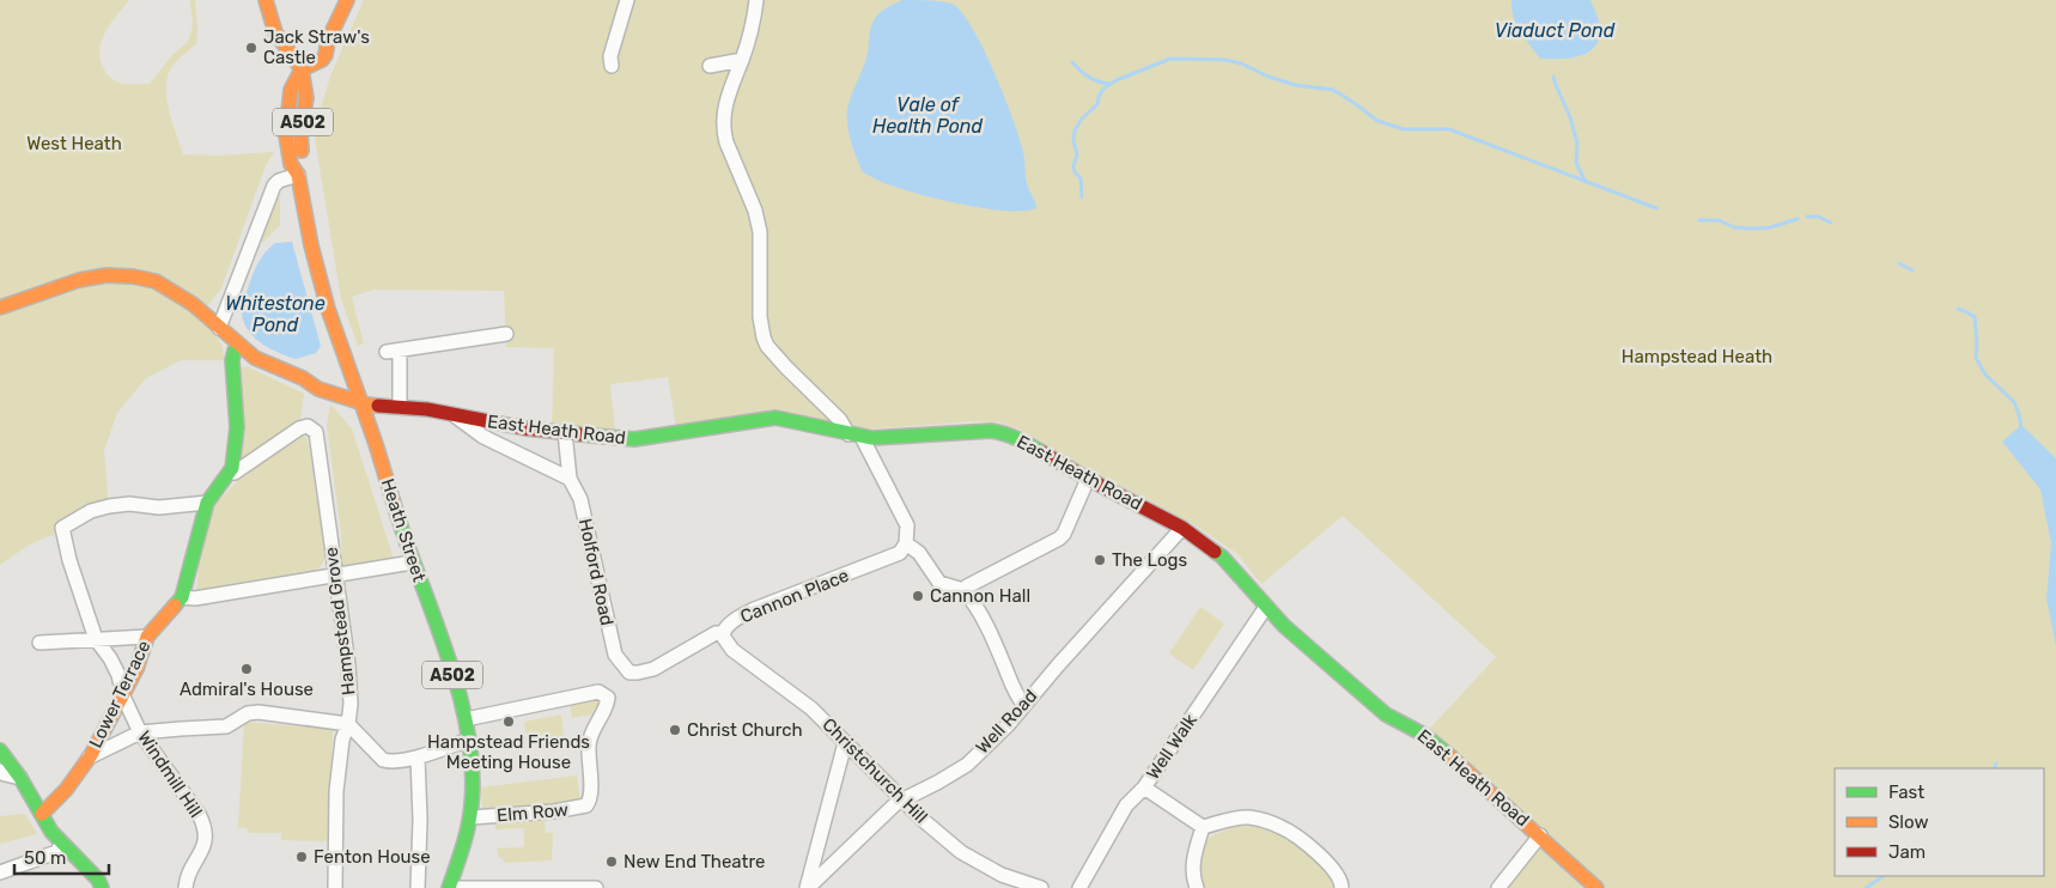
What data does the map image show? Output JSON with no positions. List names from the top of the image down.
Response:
{
  "streets": {
    "street": [
      "A502",
      "East Heath Road",
      "Heath Street",
      "Holford Road",
      "Cannon Place",
      "Hampstead Grove",
      "Lower Terrace",
      "Well Road",
      "Well Walk",
      "Christchurch Hill",
      "Windmill Hill",
      "Elm Row"
    ]
  },
  "crossings": [
    ["A502", "Heath Street"],
    ["East Heath Road", "Heath Street"],
    ["East Heath Road", "Holford Road"],
    ["East Heath Road", "Lower Terrace"],
    ["East Heath Road", "Well Road"],
    ["East Heath Road", "Well Walk"],
    ["Heath Street", "Elm Row"],
    ["Holford Road", "Cannon Place"],
    ["Cannon Place", "Christchurch Hill"],
    ["Hampstead Grove", "Lower Terrace"],
    ["Lower Terrace", "Windmill Hill"],
    ["Well Road", "Christchurch Hill"]
  ],
  "water": ["Viaduct Pond", "Vale of Health Pond", "Whitestone Pond"],
  "parks": ["West Heath", "Hampstead Heath"],
  "places": [
    "Jack Straw's Castle",
    "The Logs",
    "Cannon Hall",
    "Admiral's House",
    "Hampstead Friends Meeting House",
    "Christ Church",
    "Fenton House",
    "New End Theatre"
  ],
  "legend": ["Fast", "Slow", "Jam"],
  "scale_bar": "50 m"
}
